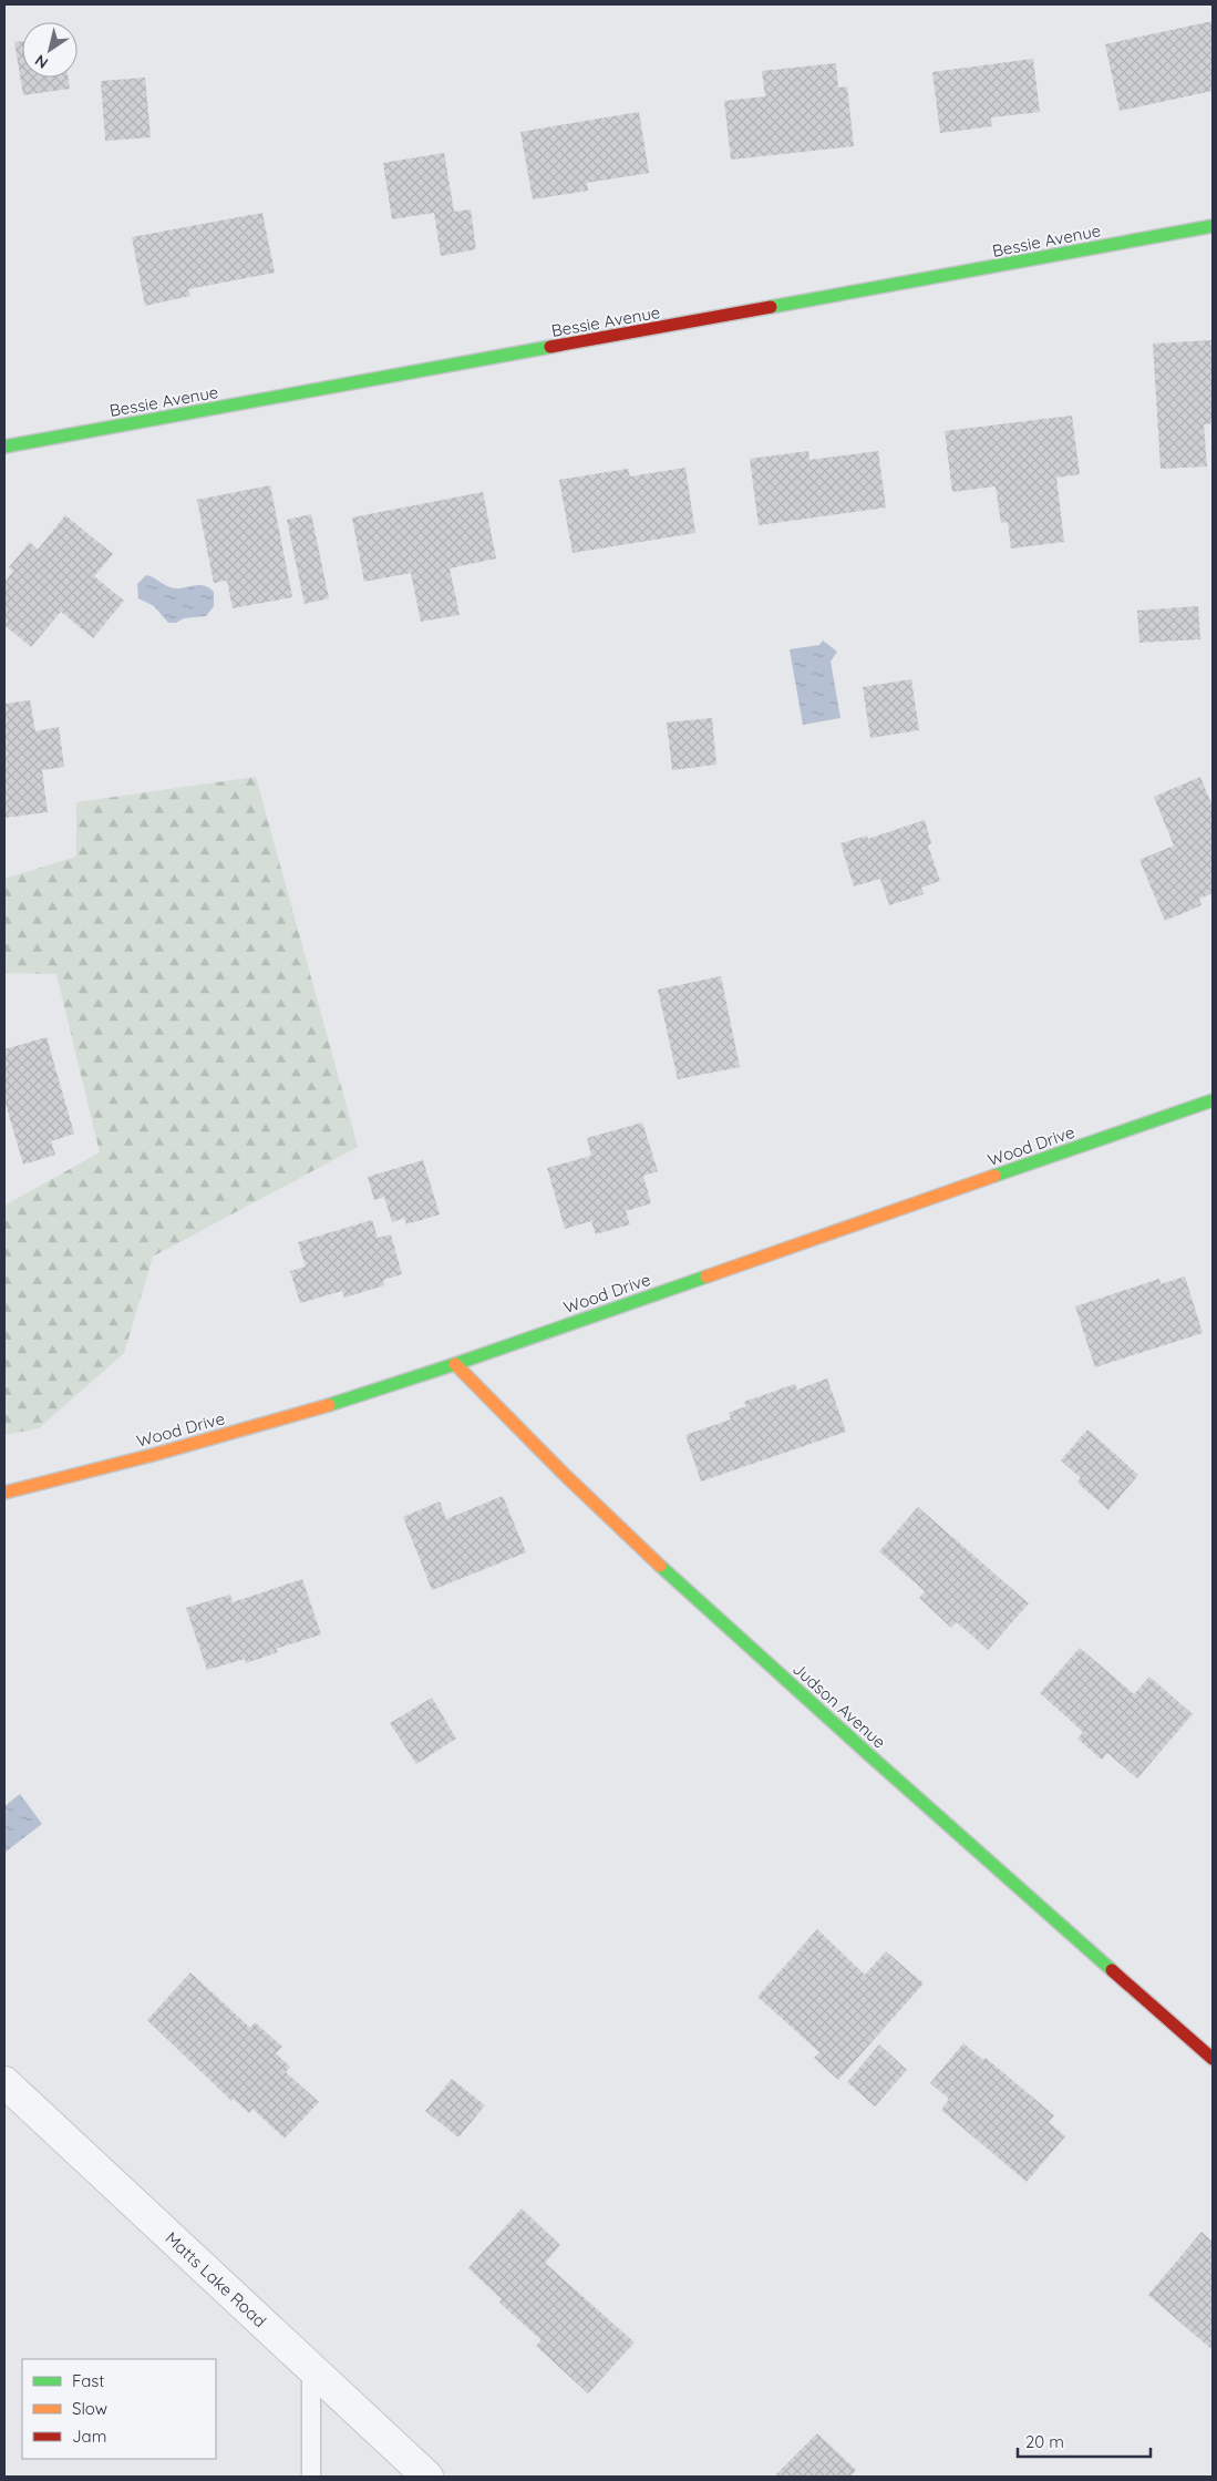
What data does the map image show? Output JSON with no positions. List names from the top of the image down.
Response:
{
  "streets": {
    "street": [
      "Bessie Avenue",
      "Wood Drive",
      "Judson Avenue",
      "Matts Lake Road"
    ]
  },
  "crossings": [
    ["Wood Drive", "Judson Avenue"]
  ],
  "legend": ["Fast", "Slow", "Jam"],
  "scale_bar": "20 m",
  "north": "bottom left"
}
